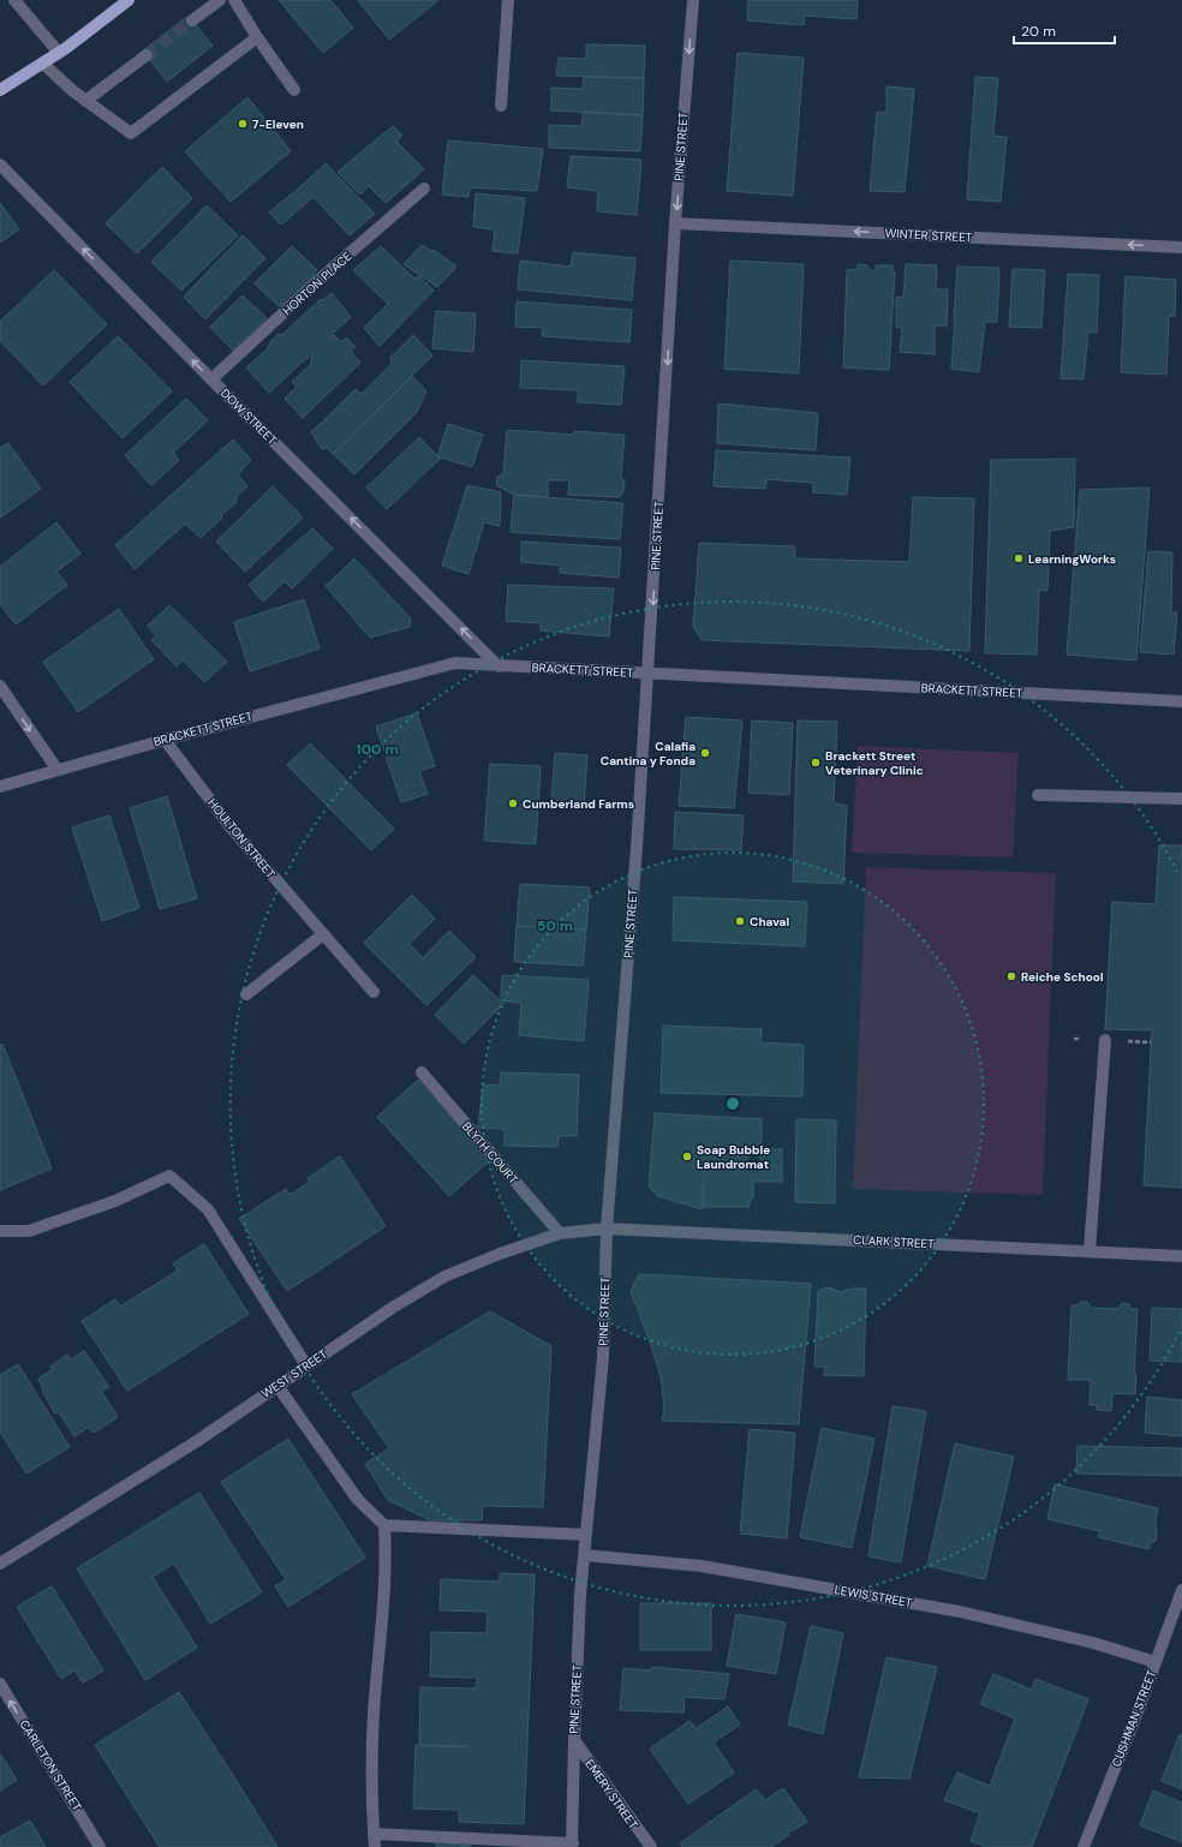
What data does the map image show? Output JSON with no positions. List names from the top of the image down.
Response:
{
  "streets": {
    "street": [
      "PINE STREET",
      "WINTER STREET",
      "HORTON PLACE",
      "DOW STREET",
      "BRACKETT STREET",
      "HOULTON STREET",
      "BLYTH COURT",
      "CLARK STREET",
      "WEST STREET",
      "LEWIS STREET",
      "CUSHMAN STREET",
      "CARLETON STREET",
      "EMERY STREET"
    ]
  },
  "crossings": [
    ["PINE STREET", "WINTER STREET"],
    ["PINE STREET", "BRACKETT STREET"],
    ["PINE STREET", "CLARK STREET"],
    ["PINE STREET", "WEST STREET"],
    ["PINE STREET", "LEWIS STREET"],
    ["PINE STREET", "EMERY STREET"],
    ["HORTON PLACE", "DOW STREET"],
    ["DOW STREET", "BRACKETT STREET"],
    ["BRACKETT STREET", "HOULTON STREET"],
    ["BLYTH COURT", "WEST STREET"],
    ["CLARK STREET", "WEST STREET"],
    ["LEWIS STREET", "CUSHMAN STREET"]
  ],
  "one_way": [
    "PINE STREET",
    "WINTER STREET",
    "DOW STREET",
    "CARLETON STREET"
  ],
  "places": [
    "7-Eleven",
    "LearningWorks",
    "Calafia Cantina y Fonda",
    "Brackett Street Veterinary Clinic",
    "Cumberland Farms",
    "Chaval",
    "Reiche School",
    "Soap Bubble Laundromat"
  ],
  "scale_bar": "20 m",
  "rings": ["100 m", "50 m"]
}
